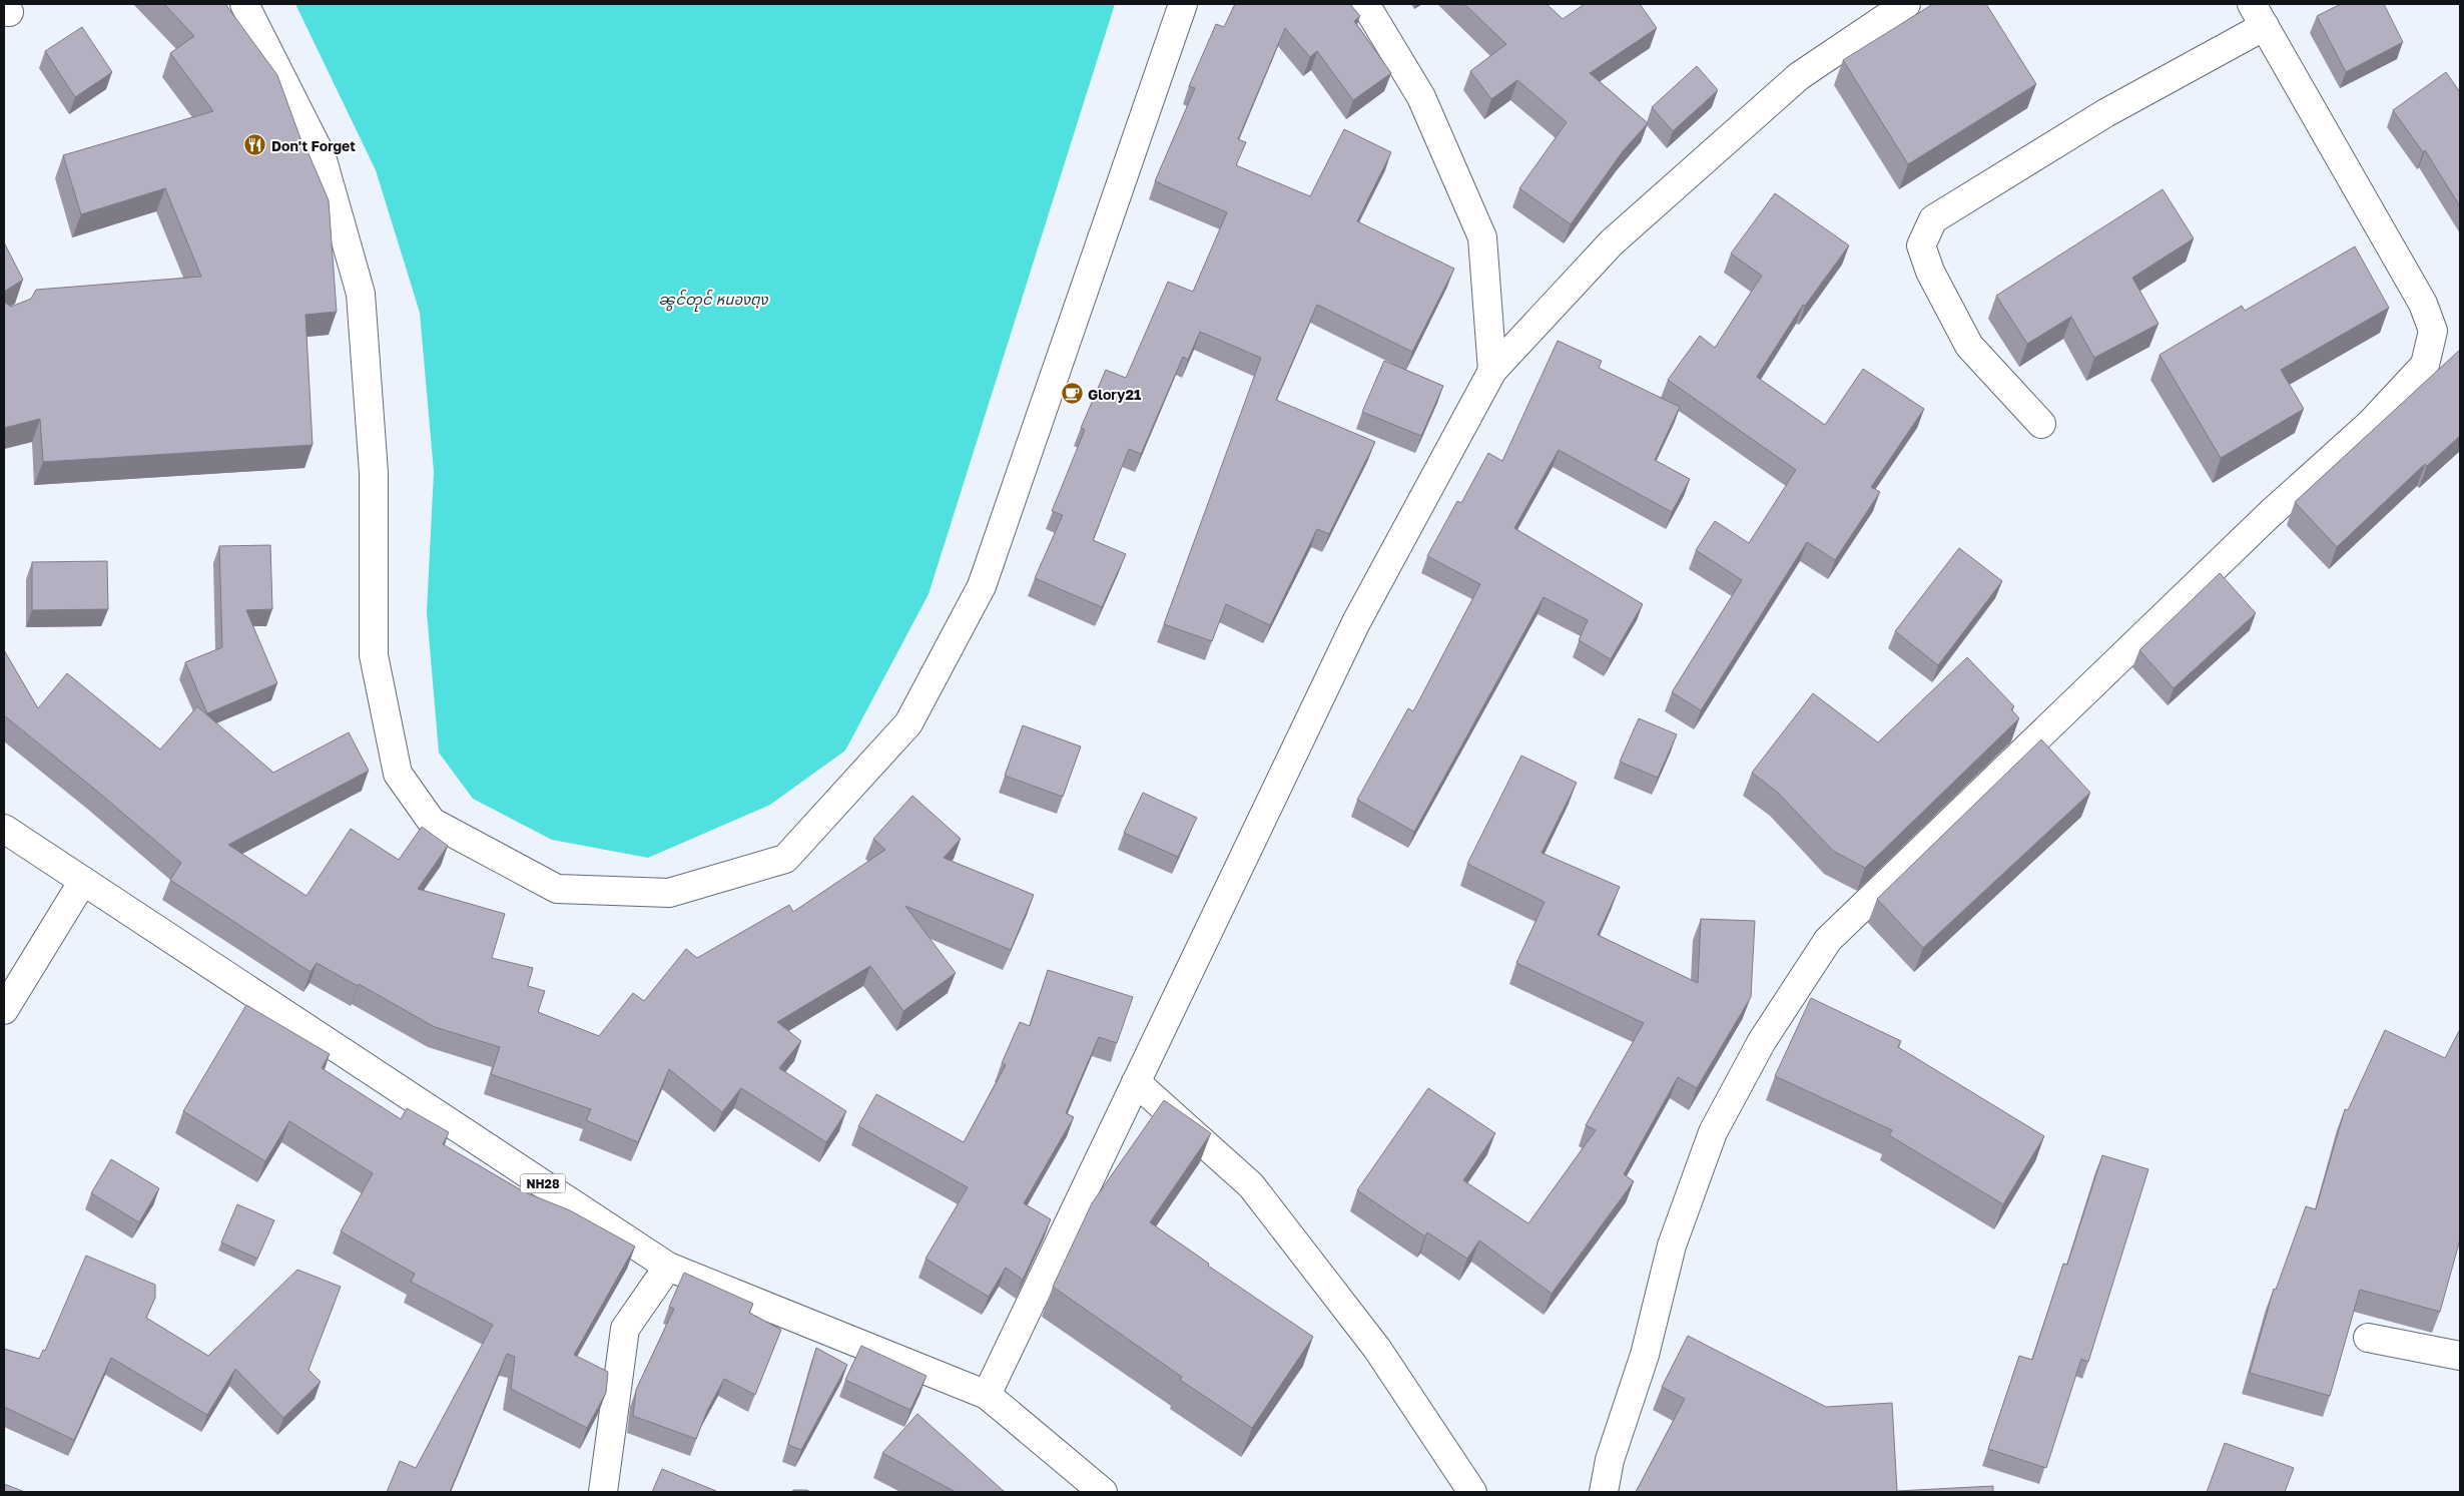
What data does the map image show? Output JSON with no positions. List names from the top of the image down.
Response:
{
  "streets": {
    "main road": ["NH28"]
  },
  "water": ["ၼွင်တုင် หนองตุง"],
  "places": {
    "restaurant": ["Don't Forget"],
    "cafe": ["Glory21"]
  }
}
